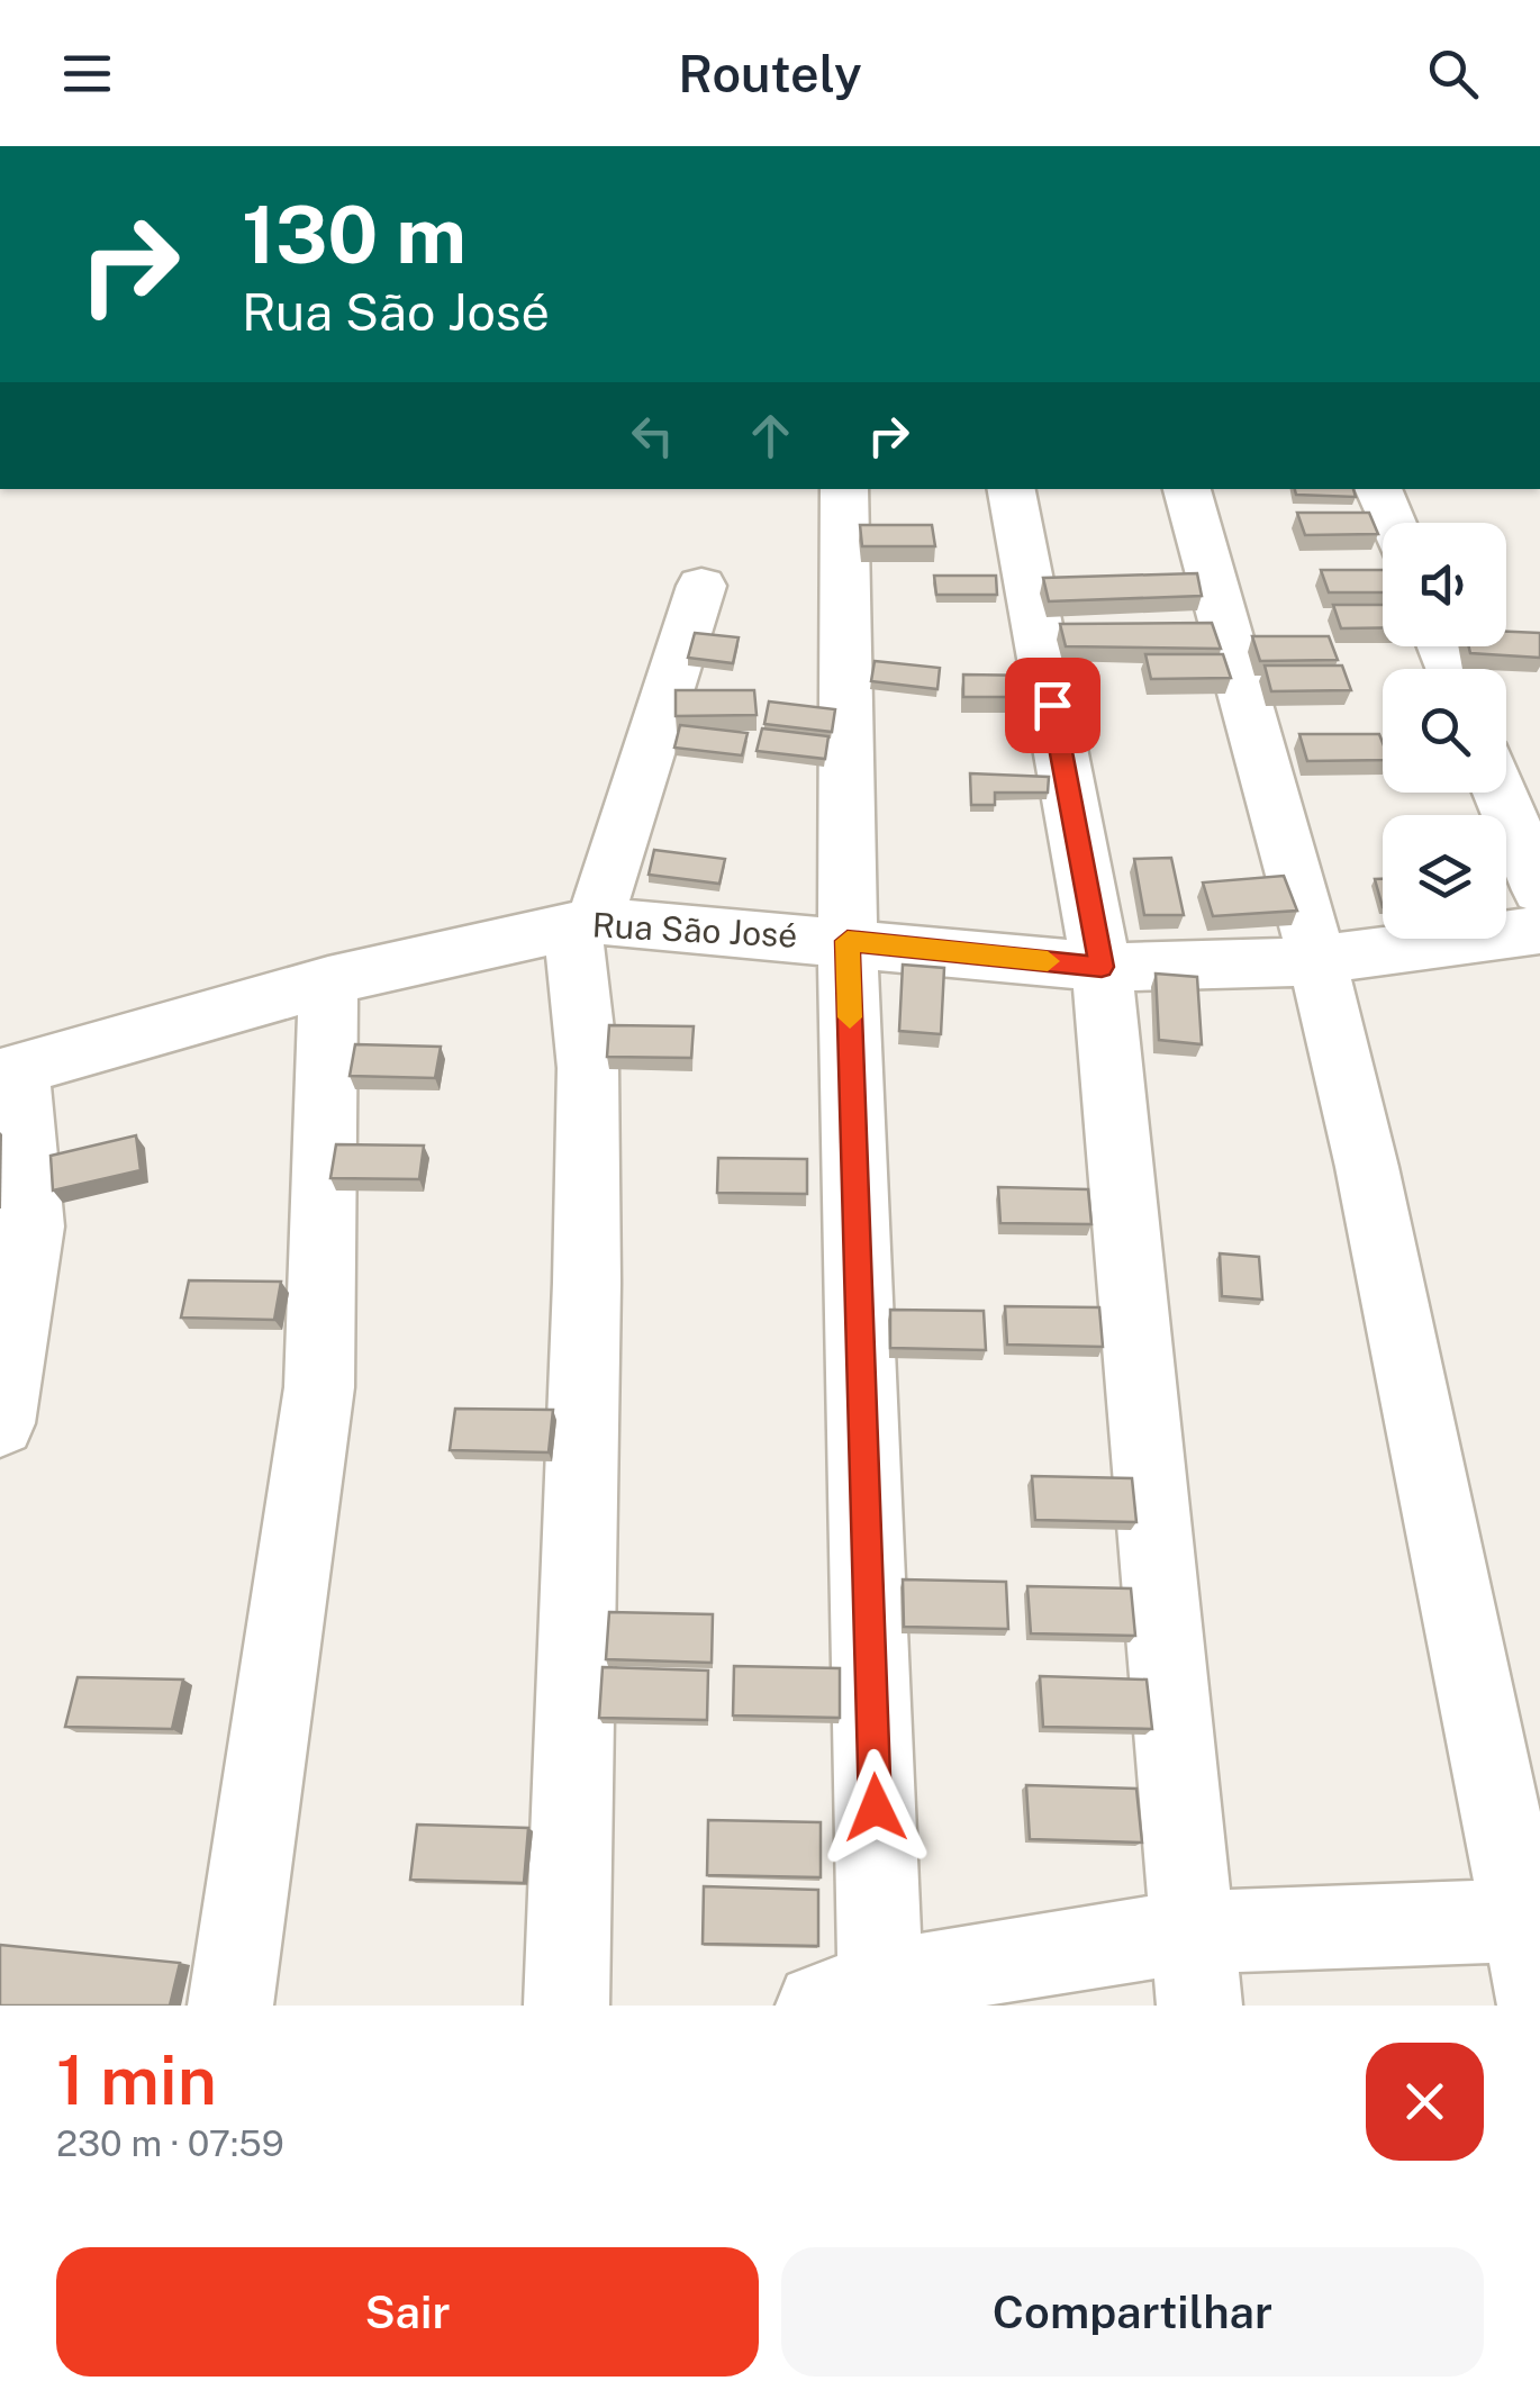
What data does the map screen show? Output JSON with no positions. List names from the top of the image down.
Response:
{
  "streets": {
    "street": ["Rua São José"]
  },
  "page": {
    "header": "Routely",
    "turn": ["130 m", "Rua São José"],
    "heading": ["1 min", "230 m · 07:59"],
    "buttons": ["Sair", "Compartilhar"]
  }
}
